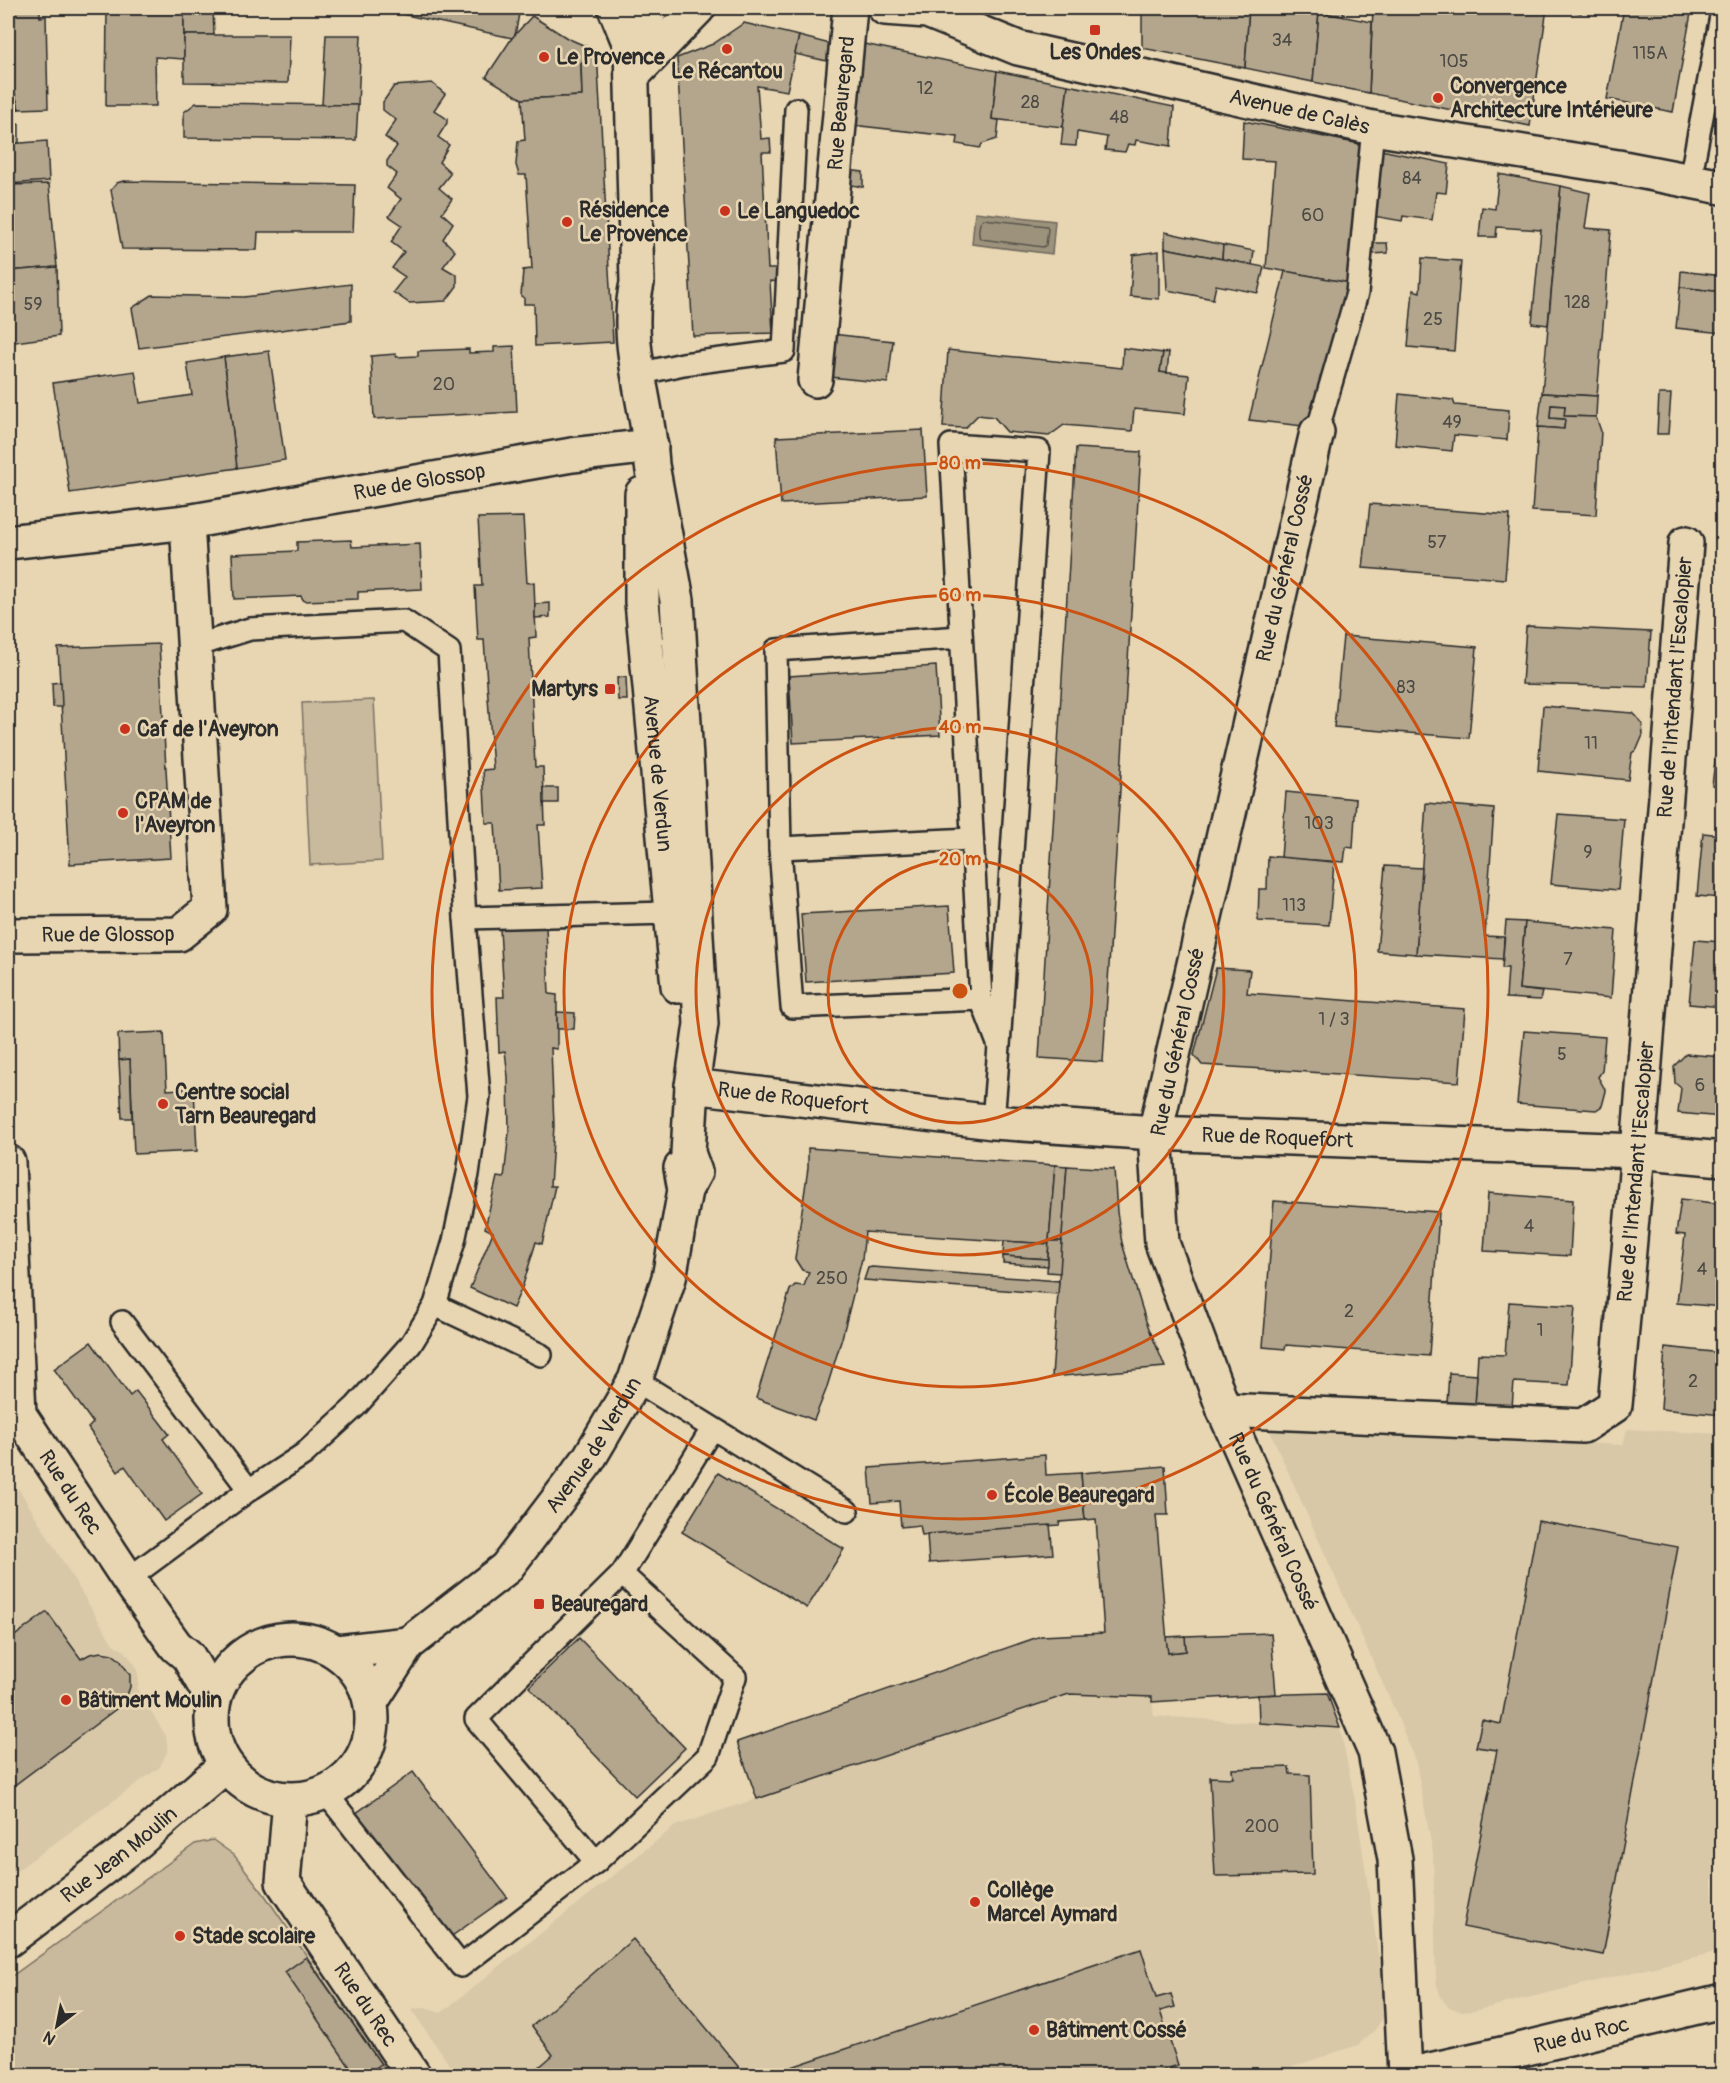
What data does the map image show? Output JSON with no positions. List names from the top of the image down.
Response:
{
  "streets": {
    "street": [
      "Rue Beauregard",
      "Avenue de Calès",
      "Rue de Glossop",
      "Rue du Général Cossé",
      "Rue de l'Intendant l'Escalopier",
      "Avenue de Verdun",
      "Rue de Roquefort",
      "Rue du Rec",
      "Rue Jean Moulin",
      "Rue du Roc"
    ]
  },
  "crossings": [
    ["Avenue de Calès", "Rue du Général Cossé"],
    ["Rue de Glossop", "Avenue de Verdun"],
    ["Rue du Général Cossé", "Rue de l'Intendant l'Escalopier"],
    ["Rue du Général Cossé", "Rue de Roquefort"],
    ["Rue du Général Cossé", "Rue du Roc"],
    ["Rue de l'Intendant l'Escalopier", "Rue de Roquefort"],
    ["Avenue de Verdun", "Rue de Roquefort"],
    ["Avenue de Verdun", "Rue du Rec"],
    ["Avenue de Verdun", "Rue Jean Moulin"],
    ["Rue du Rec", "Rue Jean Moulin"]
  ],
  "places": {
    "transit": ["Les Ondes", "Martyrs", "Beauregard"],
    "other": [
      "Le Récantou",
      "Le Provence",
      "Convergence Architecture Intérieure",
      "Le Languedoc",
      "Résidence Le Provence",
      "Caf de l'Aveyron",
      "CPAM de l'Aveyron",
      "Centre social Tarn Beauregard",
      "École Beauregard",
      "Bâtiment Moulin",
      "Collège Marcel Aymard",
      "Stade scolaire",
      "Bâtiment Cossé"
    ]
  },
  "house_numbers": [
    "34",
    "115A",
    "105",
    "12",
    "28",
    "48",
    "84",
    "60",
    "128",
    "59",
    "25",
    "20",
    "49",
    "57",
    "83",
    "11",
    "103",
    "9",
    "113",
    "7",
    "1 / 3",
    "5",
    "6",
    "4",
    "4",
    "250",
    "2",
    "1",
    "2",
    "200"
  ],
  "north": "bottom left",
  "rings": [
    "80 m",
    "60 m",
    "40 m",
    "20 m"
  ]
}
